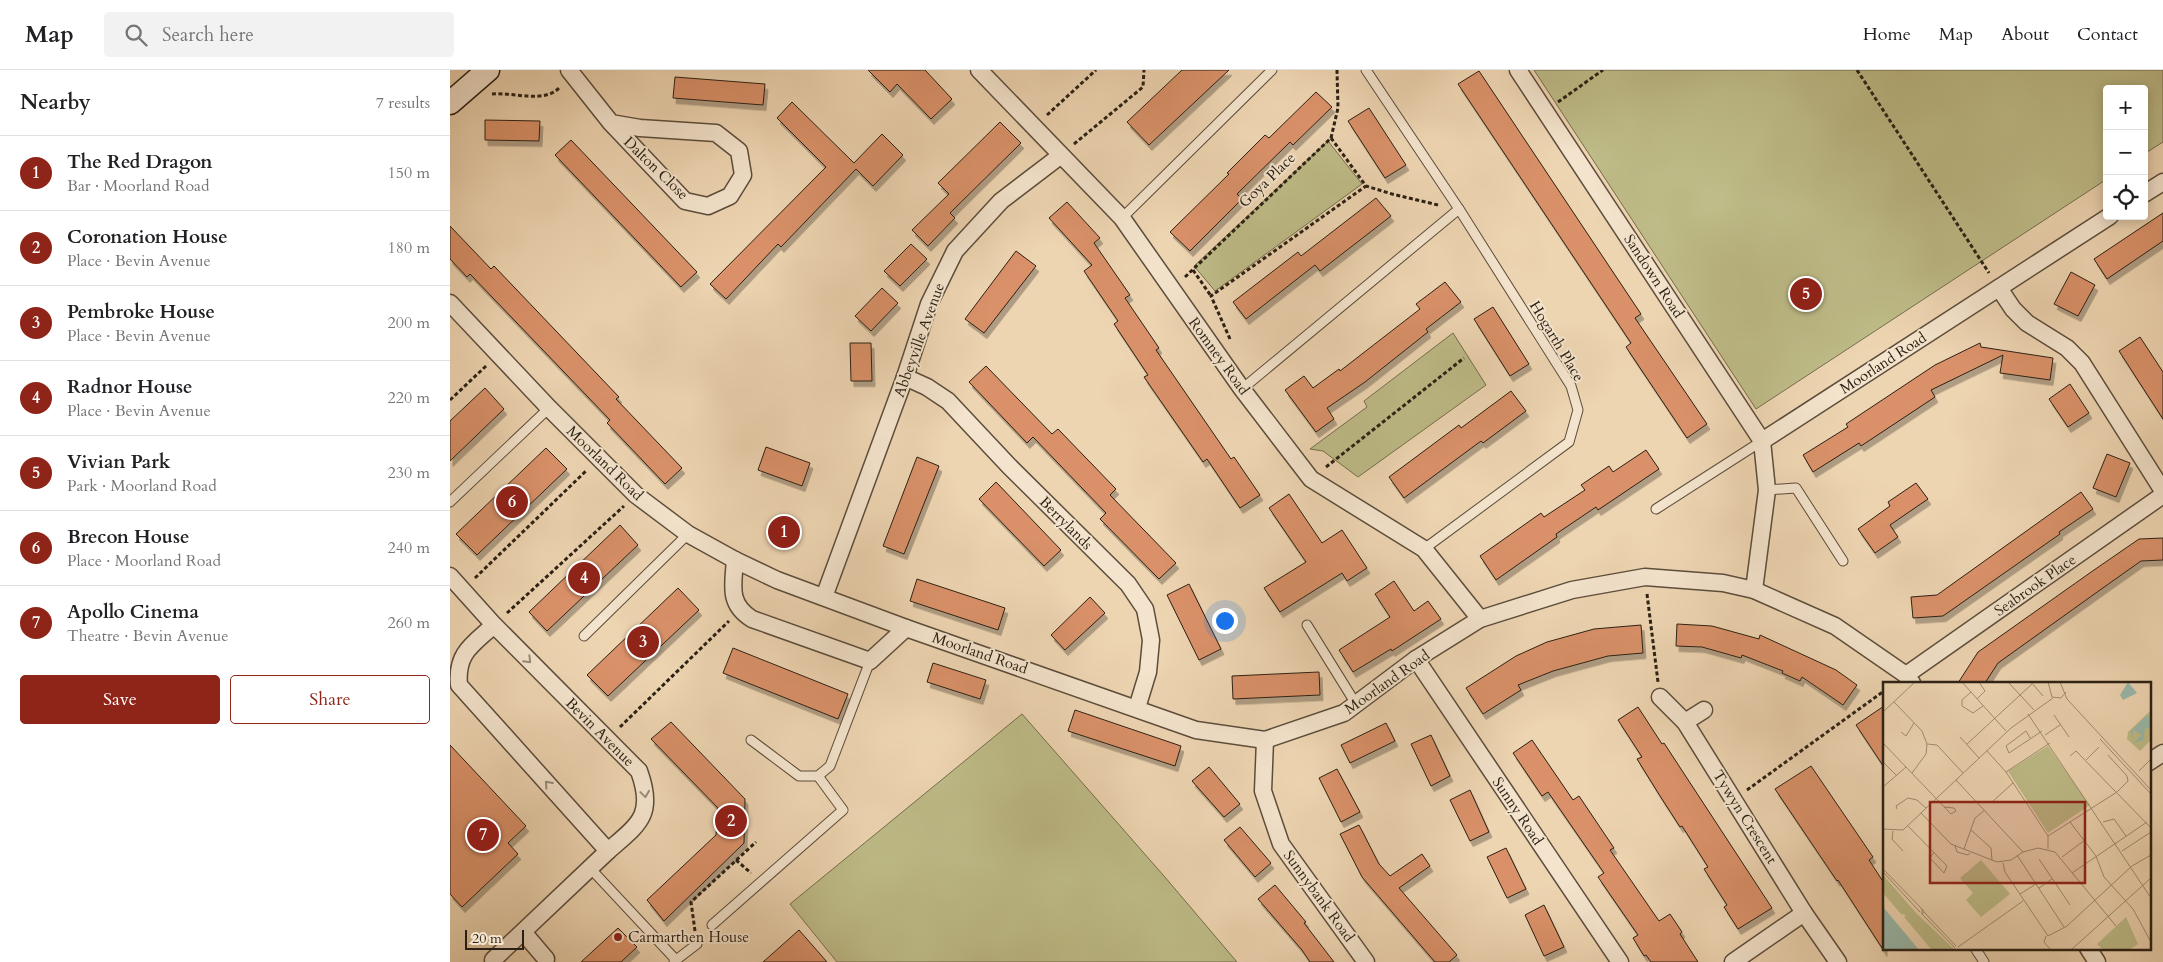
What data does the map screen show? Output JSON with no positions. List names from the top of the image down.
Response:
{
  "streets": {
    "street": [
      "Dalton Close",
      "Sandown Road",
      "Abbeyville Avenue",
      "Romney Road",
      "Moorland Road",
      "Berrylands",
      "Seabrook Place",
      "Bevin Avenue",
      "Sunny Road",
      "Tywyn Crescent",
      "Sunnybank Road"
    ],
    "lane": ["Hogarth Place"],
    "path": ["Goya Place"]
  },
  "crossings": [
    ["Goya Place", "Romney Road"],
    ["Sandown Road", "Moorland Road"],
    ["Abbeyville Avenue", "Romney Road"],
    ["Abbeyville Avenue", "Moorland Road"],
    ["Abbeyville Avenue", "Berrylands"],
    ["Hogarth Place", "Romney Road"],
    ["Romney Road", "Moorland Road"],
    ["Moorland Road", "Berrylands"],
    ["Moorland Road", "Sunny Road"],
    ["Moorland Road", "Sunnybank Road"]
  ],
  "one_way": ["Bevin Avenue"],
  "places": ["Carmarthen House"],
  "scale_bar": "20 m",
  "page": {
    "header": "Map",
    "search": "Search here",
    "nav": [
      "Home",
      "Map",
      "About",
      "Contact"
    ],
    "heading": ["Nearby", "7 results"],
    "map_buttons": ["+", "−"],
    "list": [
      {
        "mark": "1",
        "name": "The Red Dragon",
        "note": "Bar · Moorland Road",
        "value": "150 m"
      },
      {
        "mark": "2",
        "name": "Coronation House",
        "note": "Place · Bevin Avenue",
        "value": "180 m"
      },
      {
        "mark": "3",
        "name": "Pembroke House",
        "note": "Place · Bevin Avenue",
        "value": "200 m"
      },
      {
        "mark": "4",
        "name": "Radnor House",
        "note": "Place · Bevin Avenue",
        "value": "220 m"
      },
      {
        "mark": "5",
        "name": "Vivian Park",
        "note": "Park · Moorland Road",
        "value": "230 m"
      },
      {
        "mark": "6",
        "name": "Brecon House",
        "note": "Place · Moorland Road",
        "value": "240 m"
      },
      {
        "mark": "7",
        "name": "Apollo Cinema",
        "note": "Theatre · Bevin Avenue",
        "value": "260 m"
      }
    ],
    "pins": [
      "5",
      "6",
      "1",
      "4",
      "3",
      "2",
      "7"
    ],
    "buttons": ["Save", "Share"],
    "scale": "20 m"
  }
}
